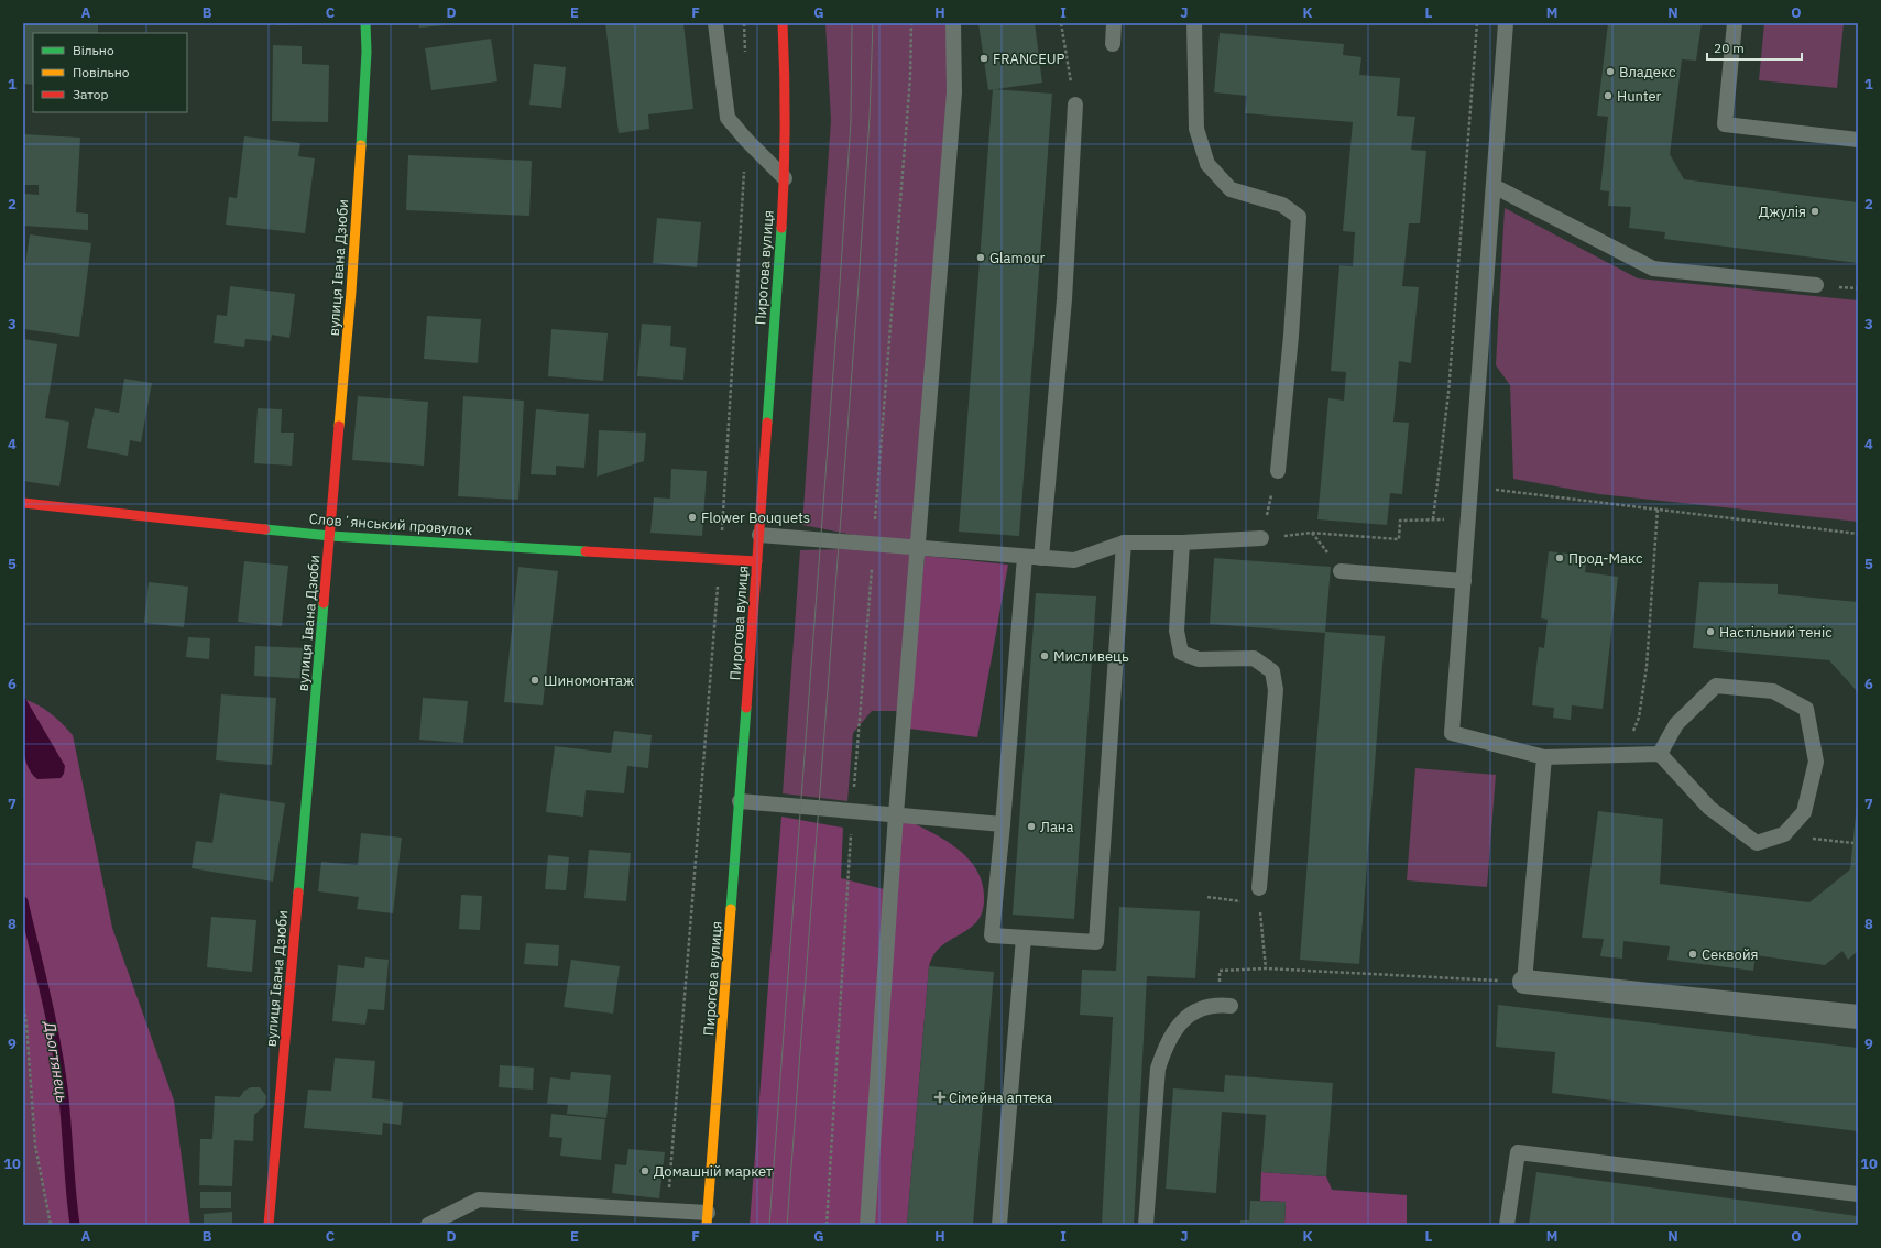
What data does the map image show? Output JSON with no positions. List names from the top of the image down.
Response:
{
  "streets": {
    "street": ["вулиця Івана Дзюби", "Пирогова вулиця", "Словʼянський провулок"]
  },
  "crossings": [
    ["вулиця Івана Дзюби", "Словʼянський провулок"],
    ["Пирогова вулиця", "Словʼянський провулок"]
  ],
  "water": ["Дьогтянець"],
  "places": {
    "other": [
      "FRANCEUP",
      "Владекс",
      "Hunter",
      "Джулія",
      "Glamour",
      "Flower Bouquets",
      "Прод-Макс",
      "Настільний теніс",
      "Мисливець",
      "Шиномонтаж",
      "Лана",
      "Секвойя",
      "Домашній маркет"
    ],
    "health": ["Сімейна аптека"]
  },
  "legend": ["Вільно", "Повільно", "Затор"],
  "scale_bar": "20 m",
  "grid": {
    "columns": [
      "A",
      "B",
      "C",
      "D",
      "E",
      "F",
      "G",
      "H",
      "I",
      "J",
      "K",
      "L",
      "M",
      "N",
      "O"
    ],
    "rows": [
      "1",
      "2",
      "3",
      "4",
      "5",
      "6",
      "7",
      "8",
      "9",
      "10"
    ]
  }
}
